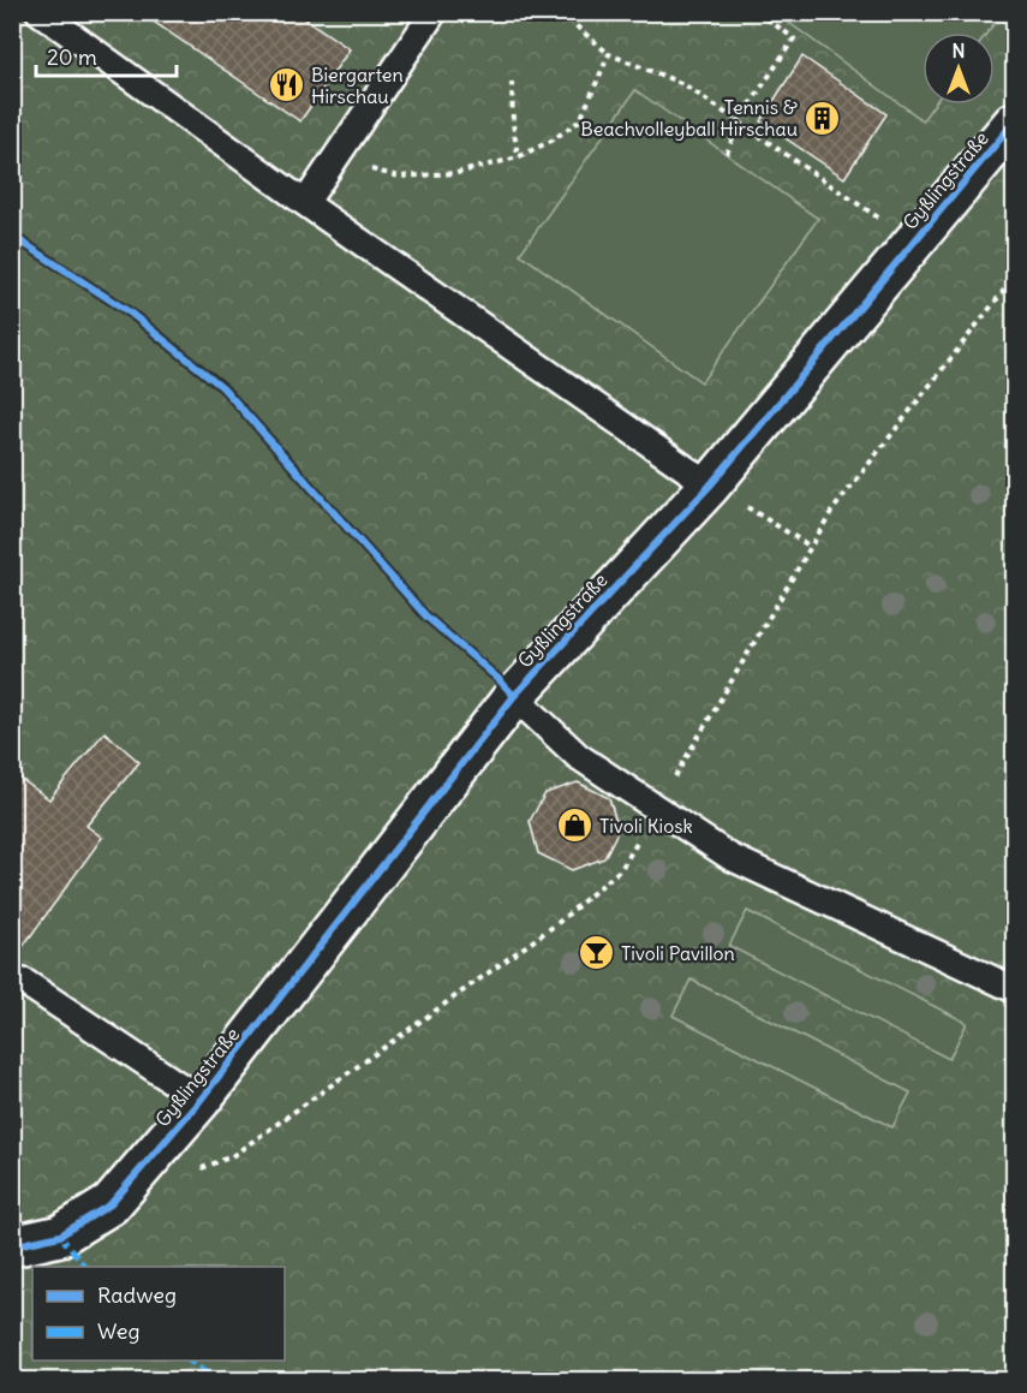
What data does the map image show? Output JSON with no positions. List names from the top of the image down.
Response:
{
  "streets": {
    "street": ["Gyßlingstraße"]
  },
  "places": {
    "restaurant": ["Biergarten Hirschau"],
    "building": ["Tennis & Beachvolleyball Hirschau"],
    "shop": ["Tivoli Kiosk"],
    "bar": ["Tivoli Pavillon"]
  },
  "legend": ["Radweg", "Weg"],
  "scale_bar": "20 m",
  "north": "top"
}
